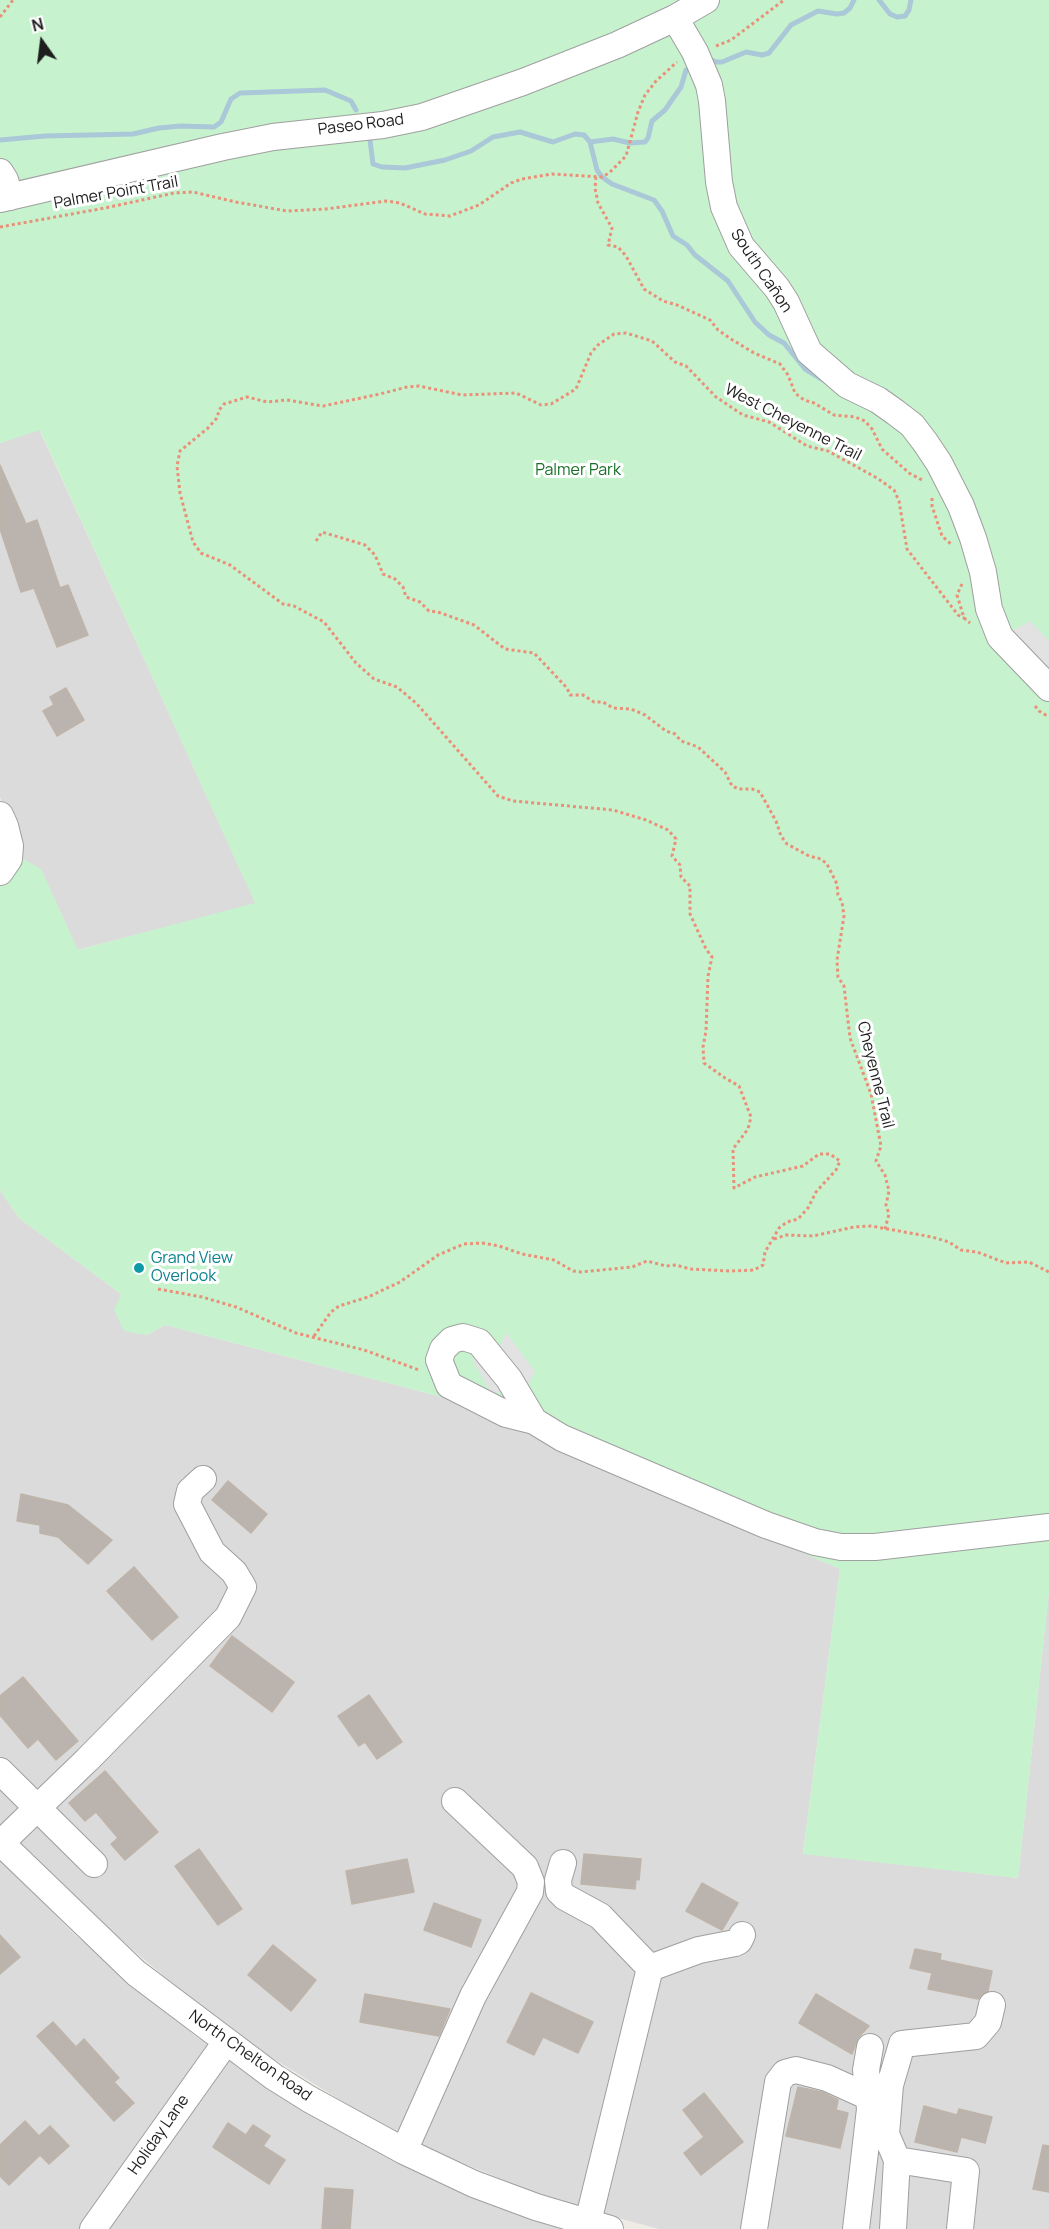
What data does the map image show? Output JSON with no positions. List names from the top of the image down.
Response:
{
  "streets": {
    "street": [
      "Paseo Road",
      "South Cañon",
      "North Chelton Road",
      "Holiday Lane"
    ],
    "path": ["Palmer Point Trail", "West Cheyenne Trail", "Cheyenne Trail"]
  },
  "crossings": [
    ["Paseo Road", "South Cañon"],
    ["North Chelton Road", "Holiday Lane"]
  ],
  "parks": ["Palmer Park"],
  "places": ["Grand View Overlook"],
  "north": "top"
}
